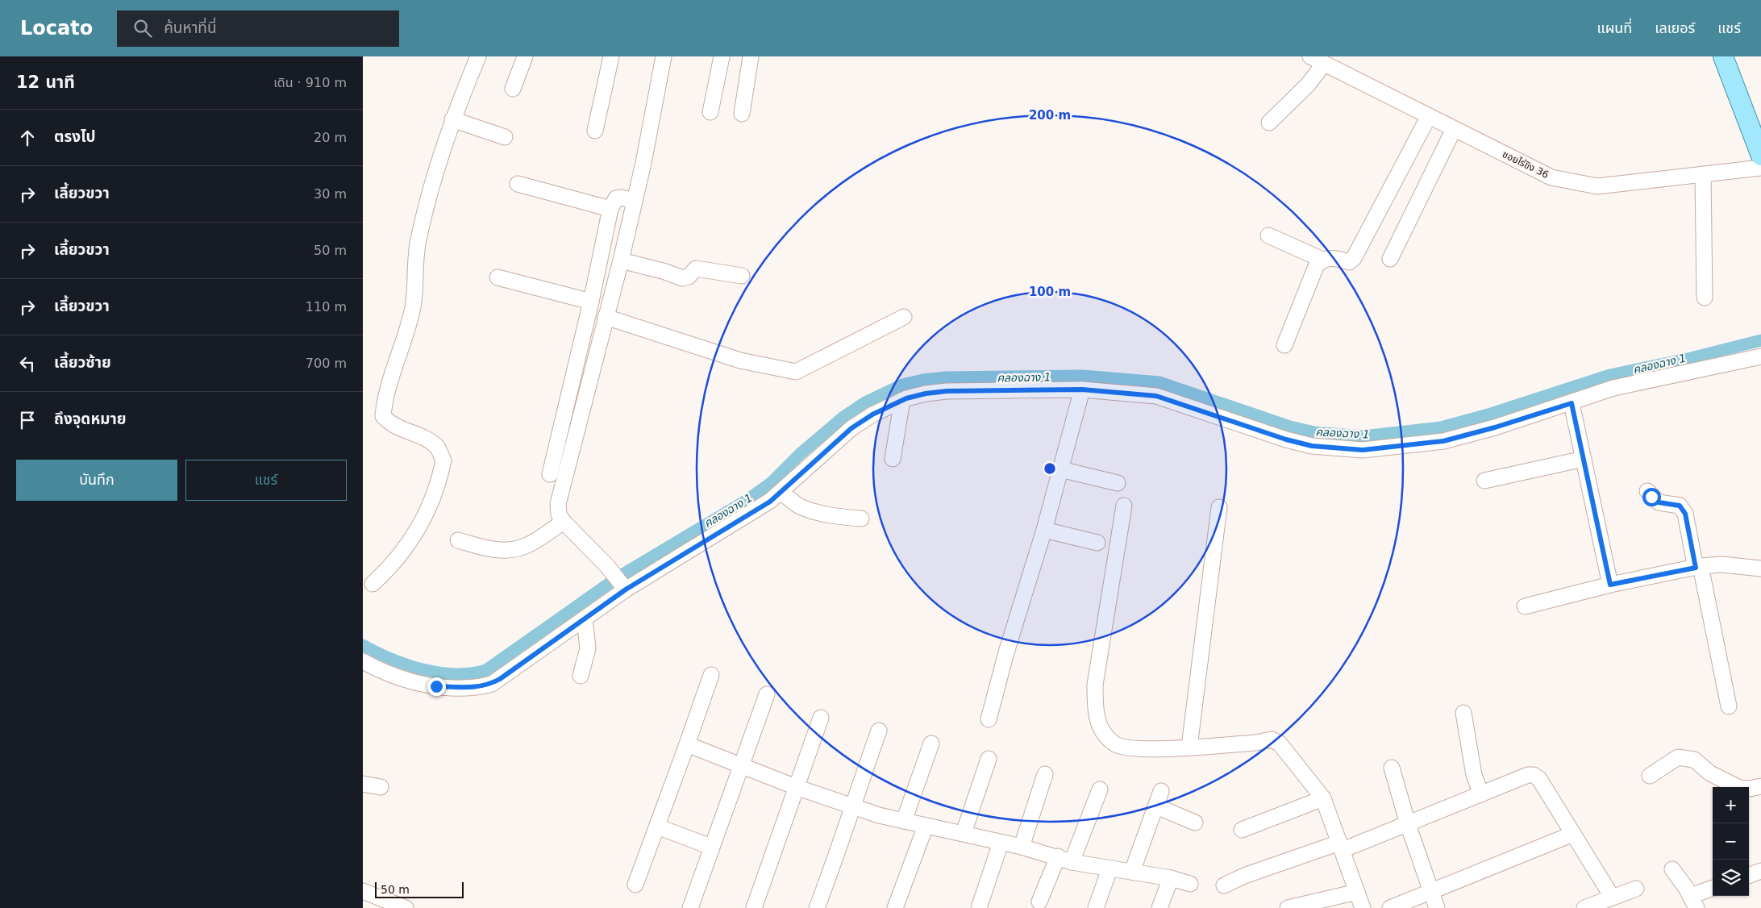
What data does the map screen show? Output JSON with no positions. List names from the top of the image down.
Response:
{
  "streets": {
    "street": ["ซอยไร่ขิง 36"]
  },
  "water": ["คลองฉาง 1"],
  "scale_bar": "50 m",
  "page": {
    "header": "Locato",
    "search": "ค้นหาที่นี่",
    "nav": ["แผนที่", "เลเยอร์", "แชร์"],
    "heading": ["12 นาที", "เดิน · 910 m"],
    "list": [
      ["ตรงไป", "20 m"],
      ["เลี้ยวขวา", "30 m"],
      ["เลี้ยวขวา", "50 m"],
      ["เลี้ยวขวา", "110 m"],
      ["เลี้ยวซ้าย", "700 m"],
      "ถึงจุดหมาย"
    ],
    "buttons": ["บันทึก", "แชร์"],
    "map_buttons": ["+", "−"],
    "scale": "50 m"
  },
  "rings": ["200 m", "100 m"]
}
